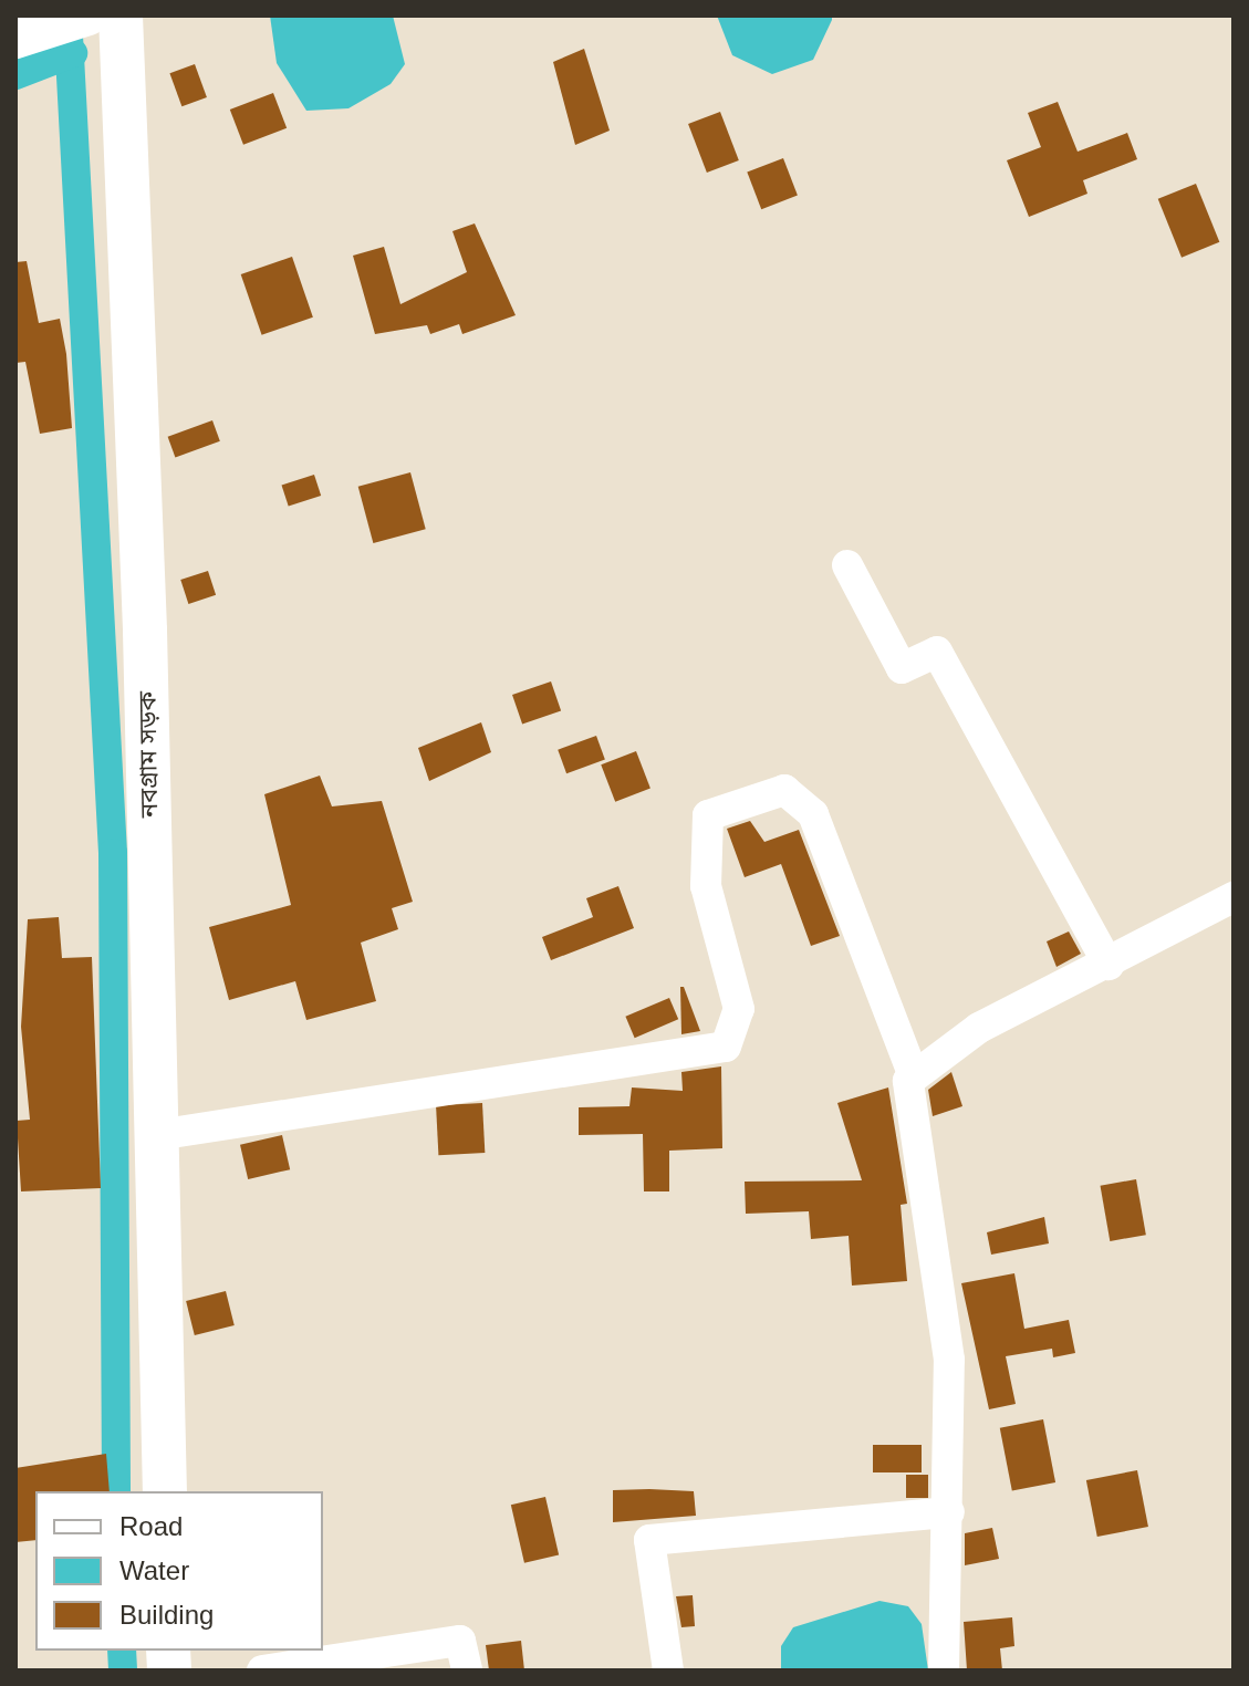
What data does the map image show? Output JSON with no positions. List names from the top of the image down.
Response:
{
  "streets": {
    "main road": ["নবগ্রাম সড়ক"]
  },
  "legend": ["Road", "Water", "Building"]
}
